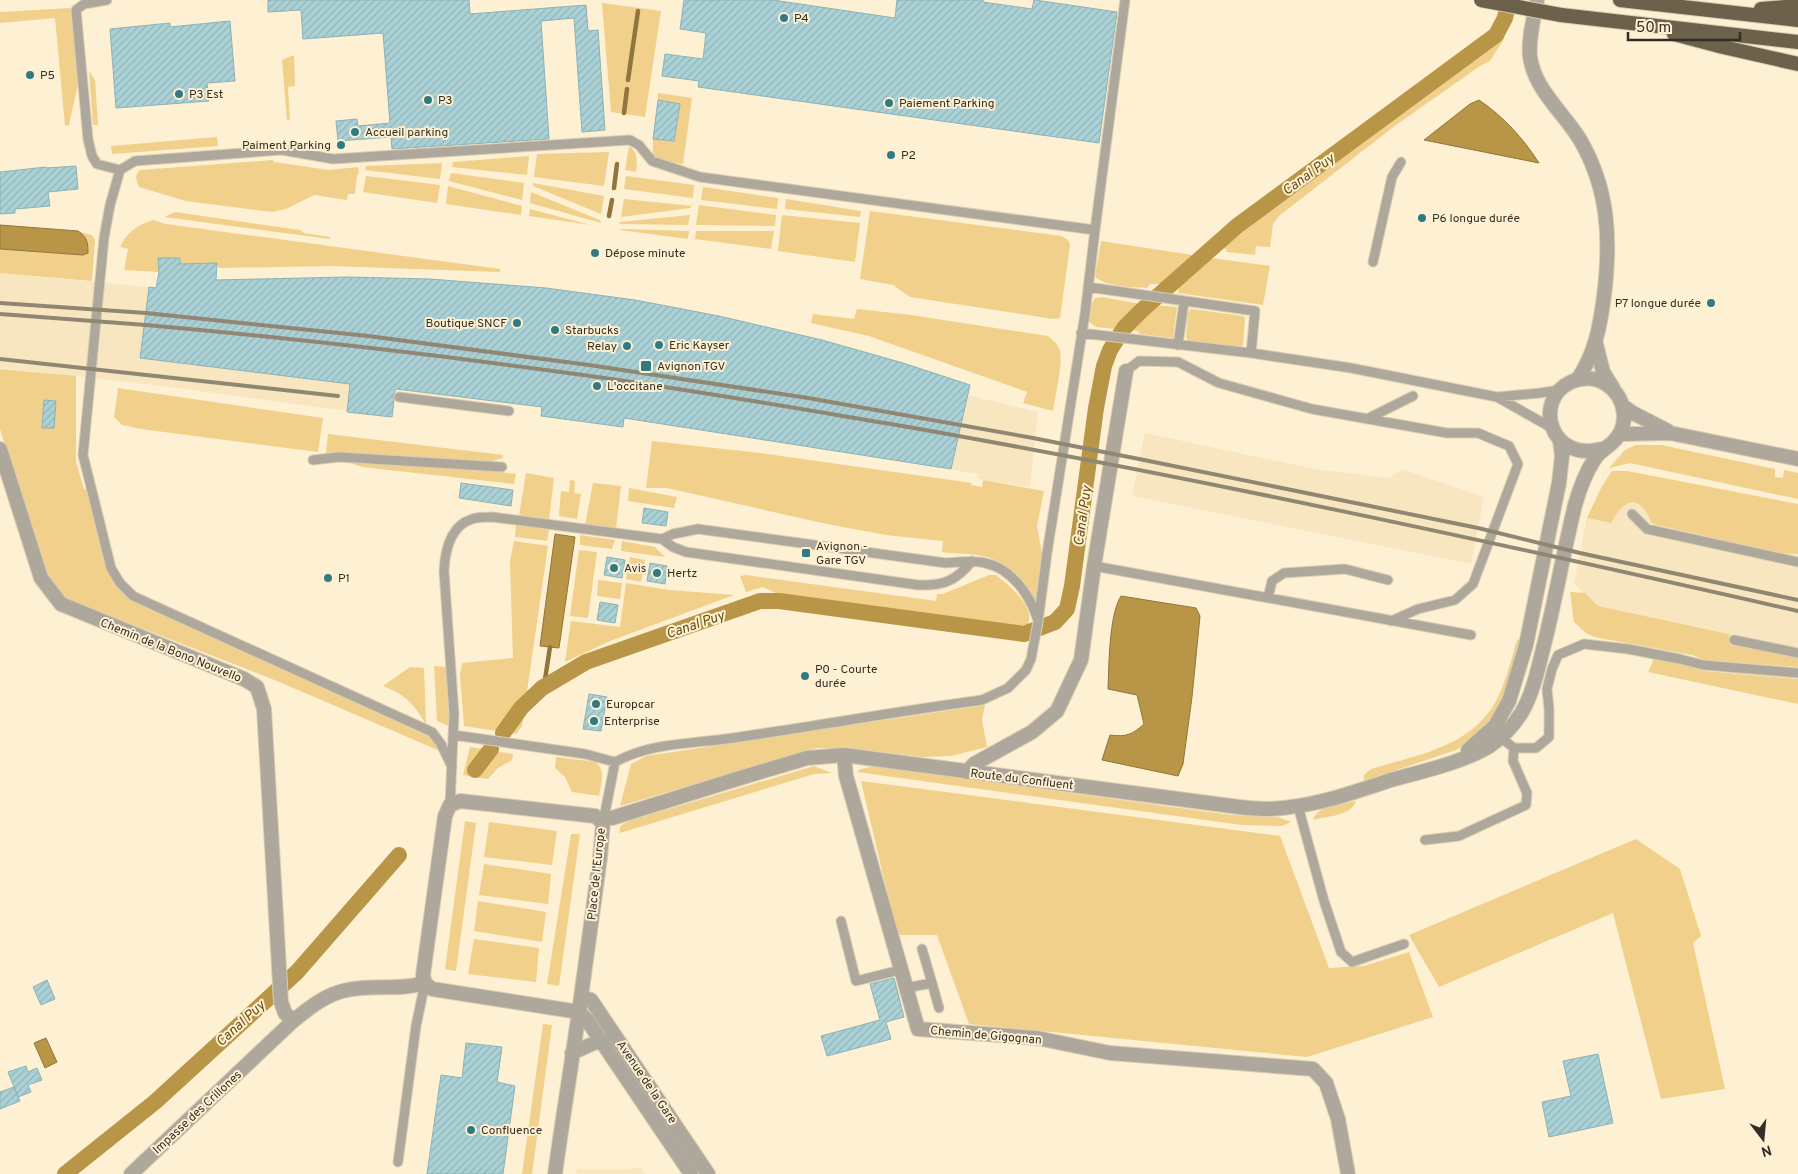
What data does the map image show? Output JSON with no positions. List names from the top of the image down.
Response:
{
  "streets": {
    "street": [
      "Chemin de la Bono Nouvello",
      "Route du Confluent",
      "Place de l'Europe",
      "Chemin de Gigognan",
      "Avenue de la Gare",
      "Impasse des Crillones"
    ]
  },
  "crossings": [
    ["Chemin de la Bono Nouvello", "Impasse des Crillones"],
    ["Route du Confluent", "Place de l'Europe"],
    ["Route du Confluent", "Chemin de Gigognan"],
    ["Place de l'Europe", "Avenue de la Gare"]
  ],
  "water": ["Canal Puy"],
  "places": {
    "other": [
      "P4",
      "P5",
      "P3 Est",
      "P3",
      "Paiement Parking",
      "Accueil parking",
      "Paiment Parking",
      "P2",
      "P6 longue durée",
      "Dépose minute",
      "P7 longue durée",
      "Boutique SNCF",
      "Starbucks",
      "Eric Kayser",
      "Relay",
      "L'occitane",
      "Avis",
      "Hertz",
      "P1",
      "P0 - Courte durée",
      "Europcar",
      "Enterprise",
      "Confluence"
    ],
    "transit": ["Avignon TGV", "Avignon - Gare TGV"]
  },
  "scale_bar": "50 m",
  "north": "bottom"
}
